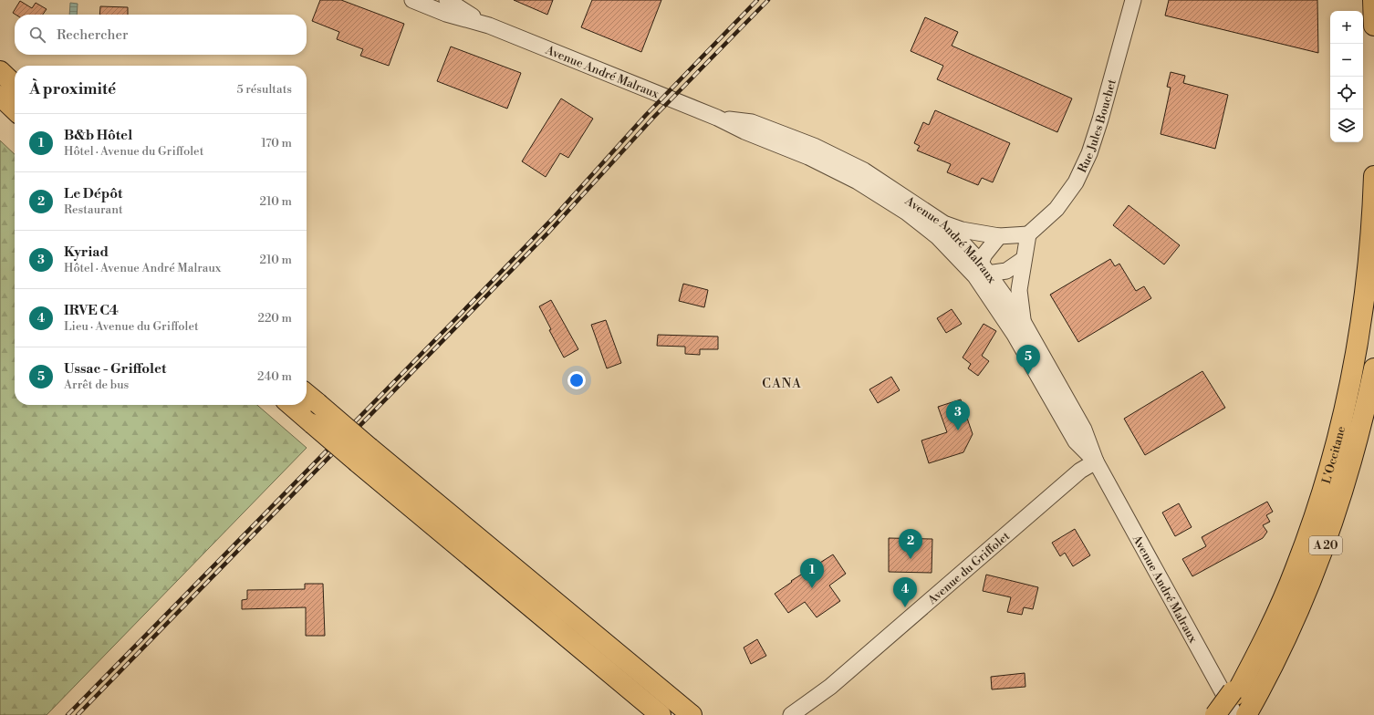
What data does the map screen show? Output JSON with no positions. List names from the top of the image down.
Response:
{
  "streets": {
    "highway": ["L'Occitane", "A 20"],
    "street": ["Avenue André Malraux", "Rue Jules Bouchet", "Avenue du Griffolet"]
  },
  "crossings": [
    ["Avenue André Malraux", "L'Occitane"],
    ["Avenue André Malraux", "Avenue du Griffolet"]
  ],
  "districts": ["CANA"],
  "page": {
    "map_buttons": ["+", "−"],
    "search": "Rechercher",
    "heading": ["À proximité", "5 résultats"],
    "list": [
      {
        "mark": "1",
        "name": "B&b Hôtel",
        "note": "Hôtel · Avenue du Griffolet",
        "value": "170 m"
      },
      {
        "mark": "2",
        "name": "Le Dépôt",
        "note": "Restaurant",
        "value": "210 m"
      },
      {
        "mark": "3",
        "name": "Kyriad",
        "note": "Hôtel · Avenue André Malraux",
        "value": "210 m"
      },
      {
        "mark": "4",
        "name": "IRVE C4",
        "note": "Lieu · Avenue du Griffolet",
        "value": "220 m"
      },
      {
        "mark": "5",
        "name": "Ussac - Griffolet",
        "note": "Arrêt de bus",
        "value": "240 m"
      }
    ],
    "pins": [
      "5",
      "3",
      "2",
      "1",
      "4"
    ]
  }
}
